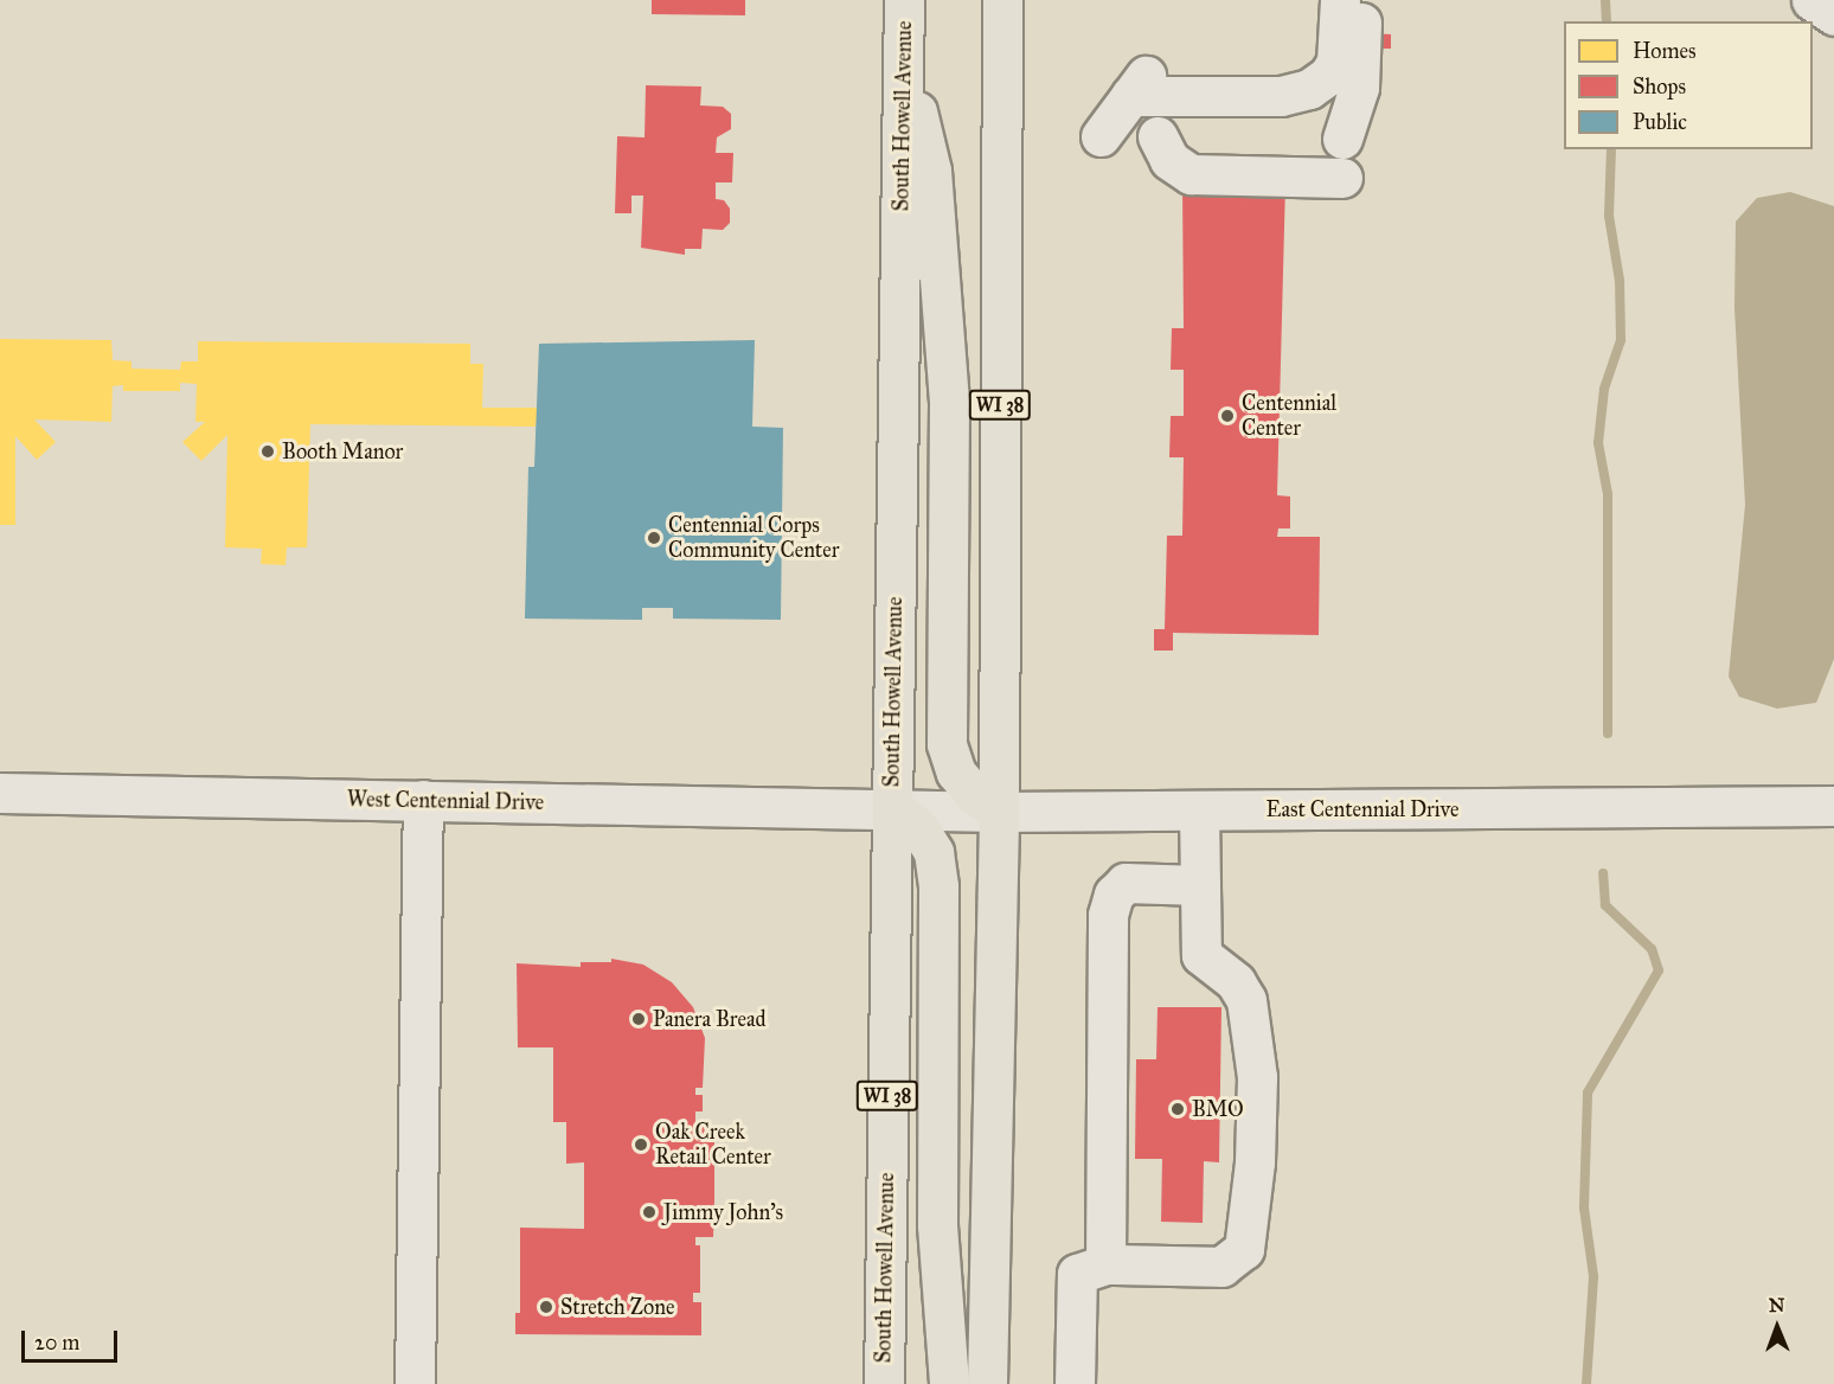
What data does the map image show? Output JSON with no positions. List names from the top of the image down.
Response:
{
  "streets": {
    "main road": ["South Howell Avenue", "WI 38"],
    "street": ["West Centennial Drive", "East Centennial Drive"]
  },
  "crossings": [
    ["South Howell Avenue", "West Centennial Drive"],
    ["South Howell Avenue", "East Centennial Drive"],
    ["WI 38", "East Centennial Drive"],
    ["West Centennial Drive", "East Centennial Drive"]
  ],
  "places": [
    "Centennial Center",
    "Booth Manor",
    "Centennial Corps Community Center",
    "Panera Bread",
    "BMO",
    "Oak Creek Retail Center",
    "Jimmy John's",
    "Stretch Zone"
  ],
  "legend": ["Homes", "Shops", "Public"],
  "scale_bar": "20 m",
  "north": "top"
}
